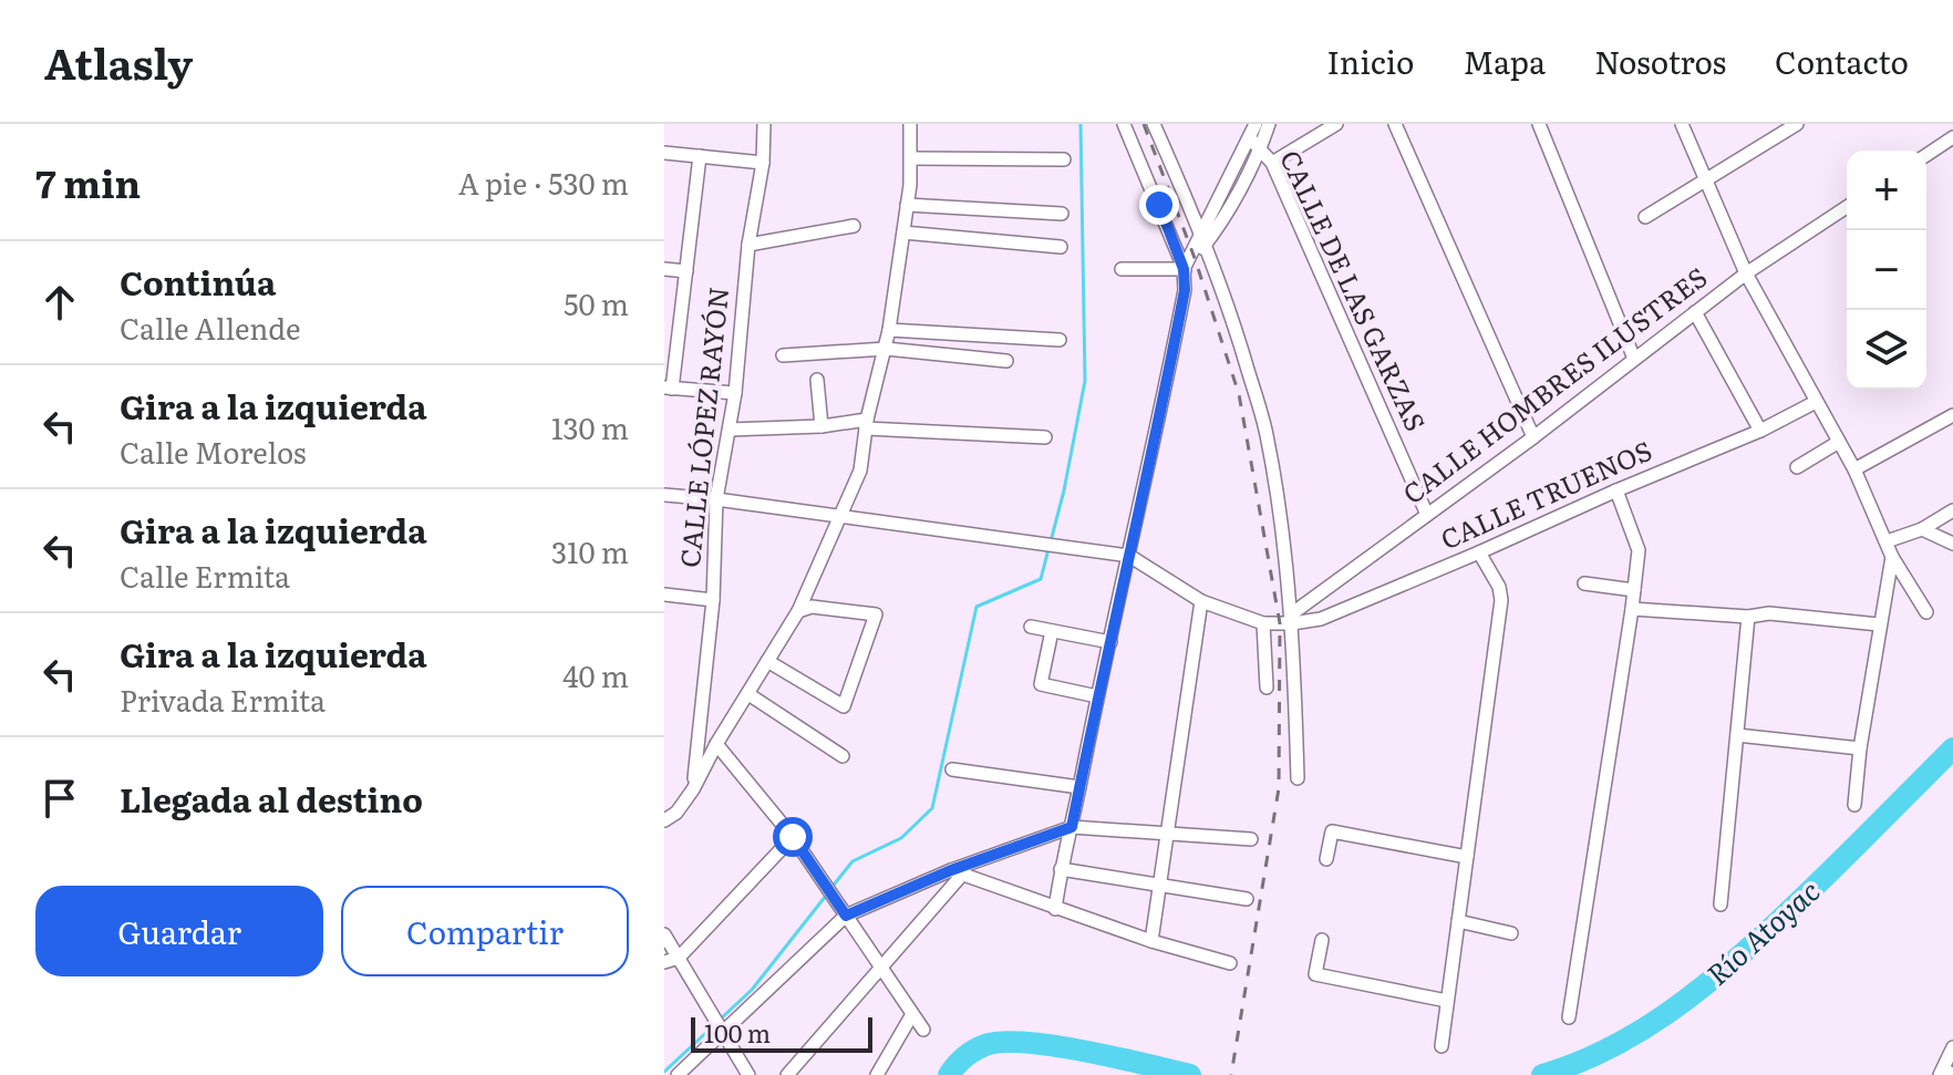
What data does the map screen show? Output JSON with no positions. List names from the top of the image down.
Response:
{
  "streets": {
    "street": [
      "CALLE DE LAS GARZAS",
      "CALLE HOMBRES ILUSTRES",
      "CALLE LÓPEZ RAYÓN",
      "CALLE TRUENOS"
    ]
  },
  "crossings": [
    ["CALLE DE LAS GARZAS", "CALLE HOMBRES ILUSTRES"],
    ["CALLE HOMBRES ILUSTRES", "CALLE TRUENOS"]
  ],
  "water": ["Río Atoyac"],
  "scale_bar": "100 m",
  "page": {
    "header": "Atlasly",
    "nav": [
      "Inicio",
      "Mapa",
      "Nosotros",
      "Contacto"
    ],
    "heading": ["7 min", "A pie · 530 m"],
    "map_buttons": ["+", "−"],
    "list": [
      ["Continúa", "Calle Allende", "50 m"],
      ["Gira a la izquierda", "Calle Morelos", "130 m"],
      ["Gira a la izquierda", "Calle Ermita", "310 m"],
      ["Gira a la izquierda", "Privada Ermita", "40 m"],
      "Llegada al destino"
    ],
    "buttons": ["Guardar", "Compartir"],
    "scale": "100 m"
  }
}
